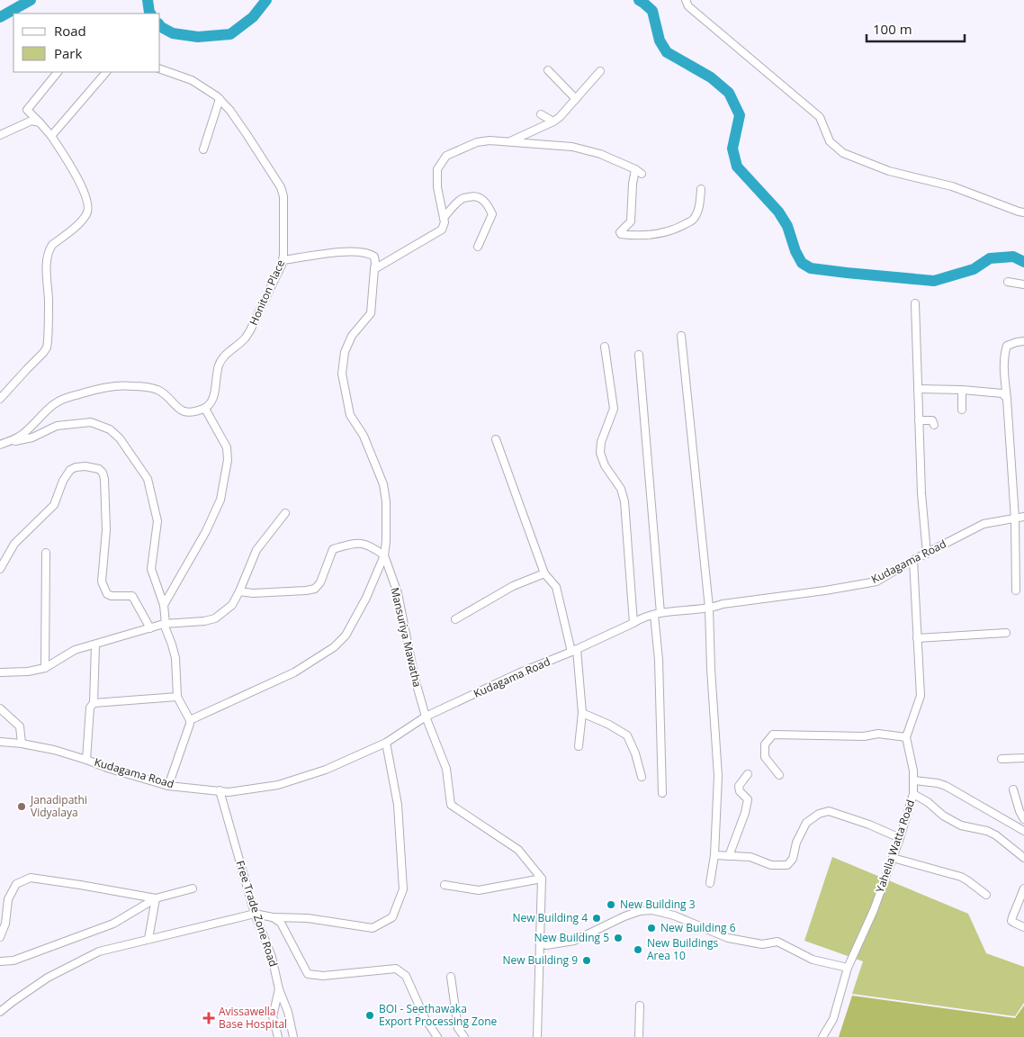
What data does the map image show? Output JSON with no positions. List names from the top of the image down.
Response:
{
  "streets": {
    "street": [
      "Honiton Place",
      "Kudagama Road",
      "Mansuriya Mawatha",
      "Yahella Watta Road",
      "Free Trade Zone Road"
    ]
  },
  "crossings": [
    ["Kudagama Road", "Mansuriya Mawatha"],
    ["Kudagama Road", "Free Trade Zone Road"]
  ],
  "places": {
    "other": [
      "Janadipathi Vidyalaya",
      "New Building 3",
      "New Building 4",
      "New Building 6",
      "New Building 5",
      "New Buildings Area 10",
      "New Building 9",
      "BOI - Seethawaka Export Processing Zone"
    ],
    "health": ["Avissawella Base Hospital"]
  },
  "legend": ["Road", "Park"],
  "scale_bar": "100 m"
}
